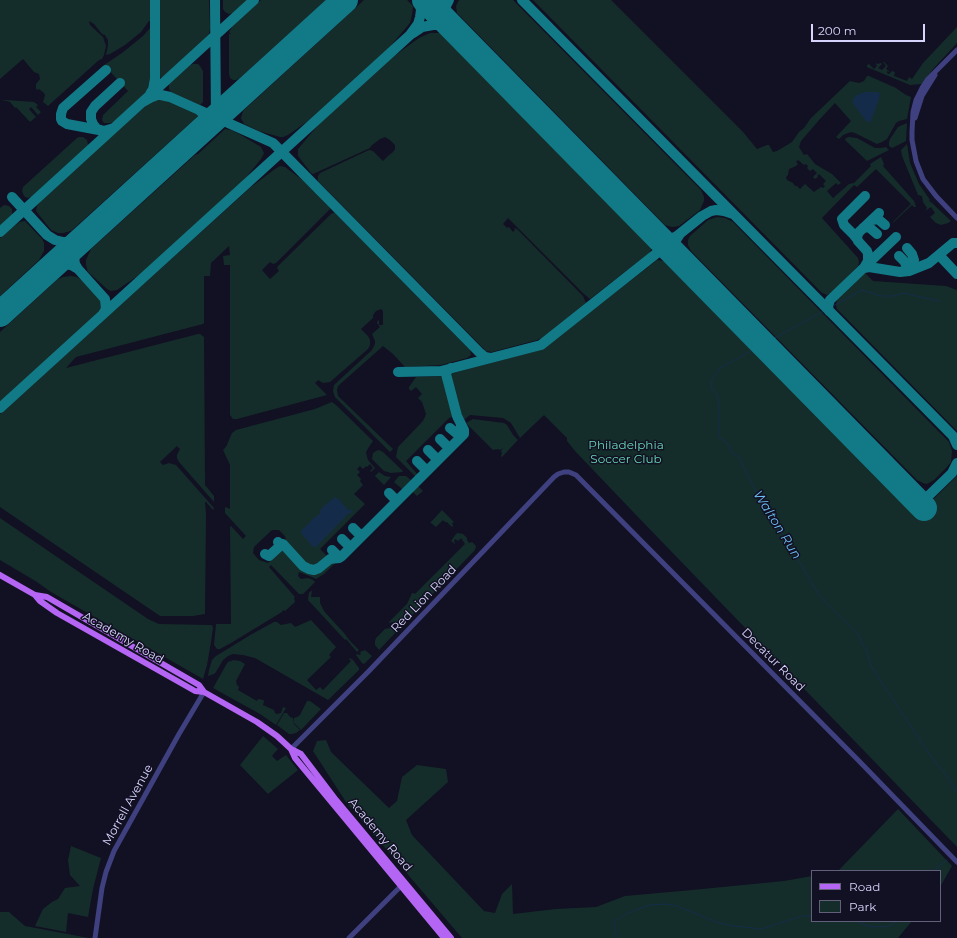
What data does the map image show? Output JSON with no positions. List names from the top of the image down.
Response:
{
  "streets": {
    "main road": ["Academy Road"],
    "street": ["Red Lion Road", "Decatur Road", "Morrell Avenue"]
  },
  "crossings": [
    ["Red Lion Road", "Academy Road"],
    ["Red Lion Road", "Decatur Road"],
    ["Academy Road", "Morrell Avenue"]
  ],
  "water": ["Walton Run"],
  "parks": ["Philadelphia Soccer Club"],
  "legend": ["Road", "Park"],
  "scale_bar": "200 m"
}
